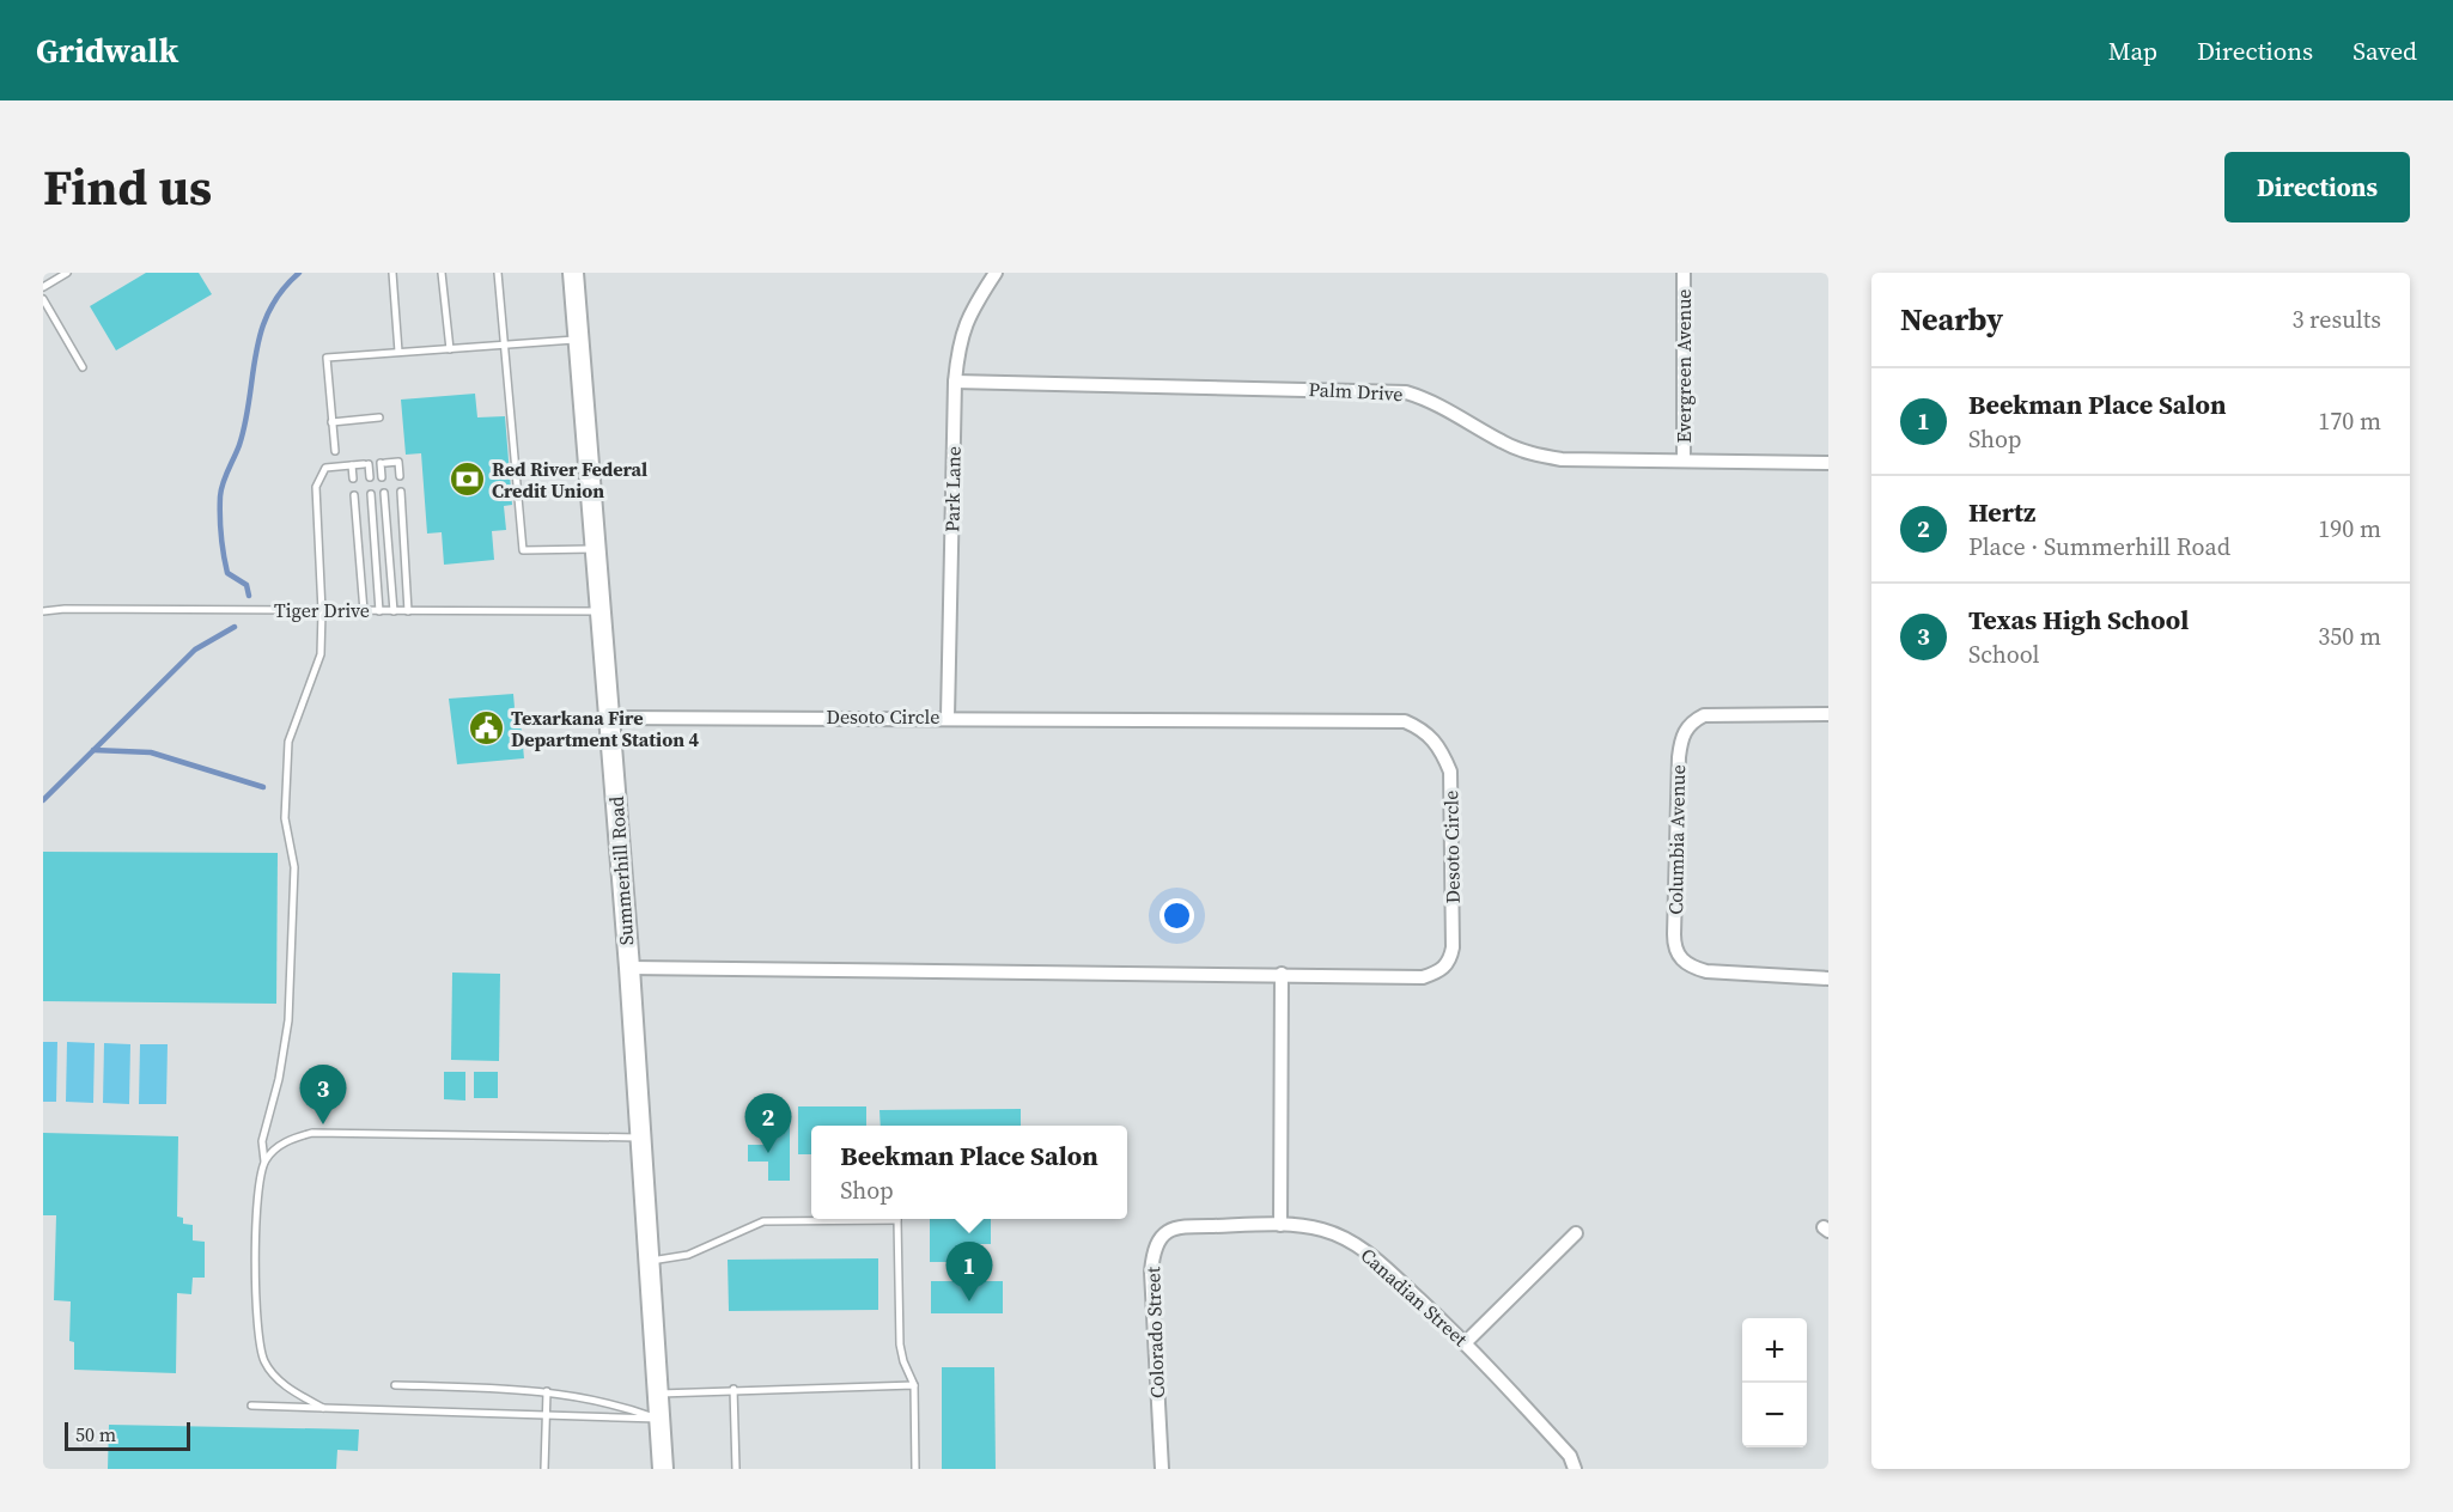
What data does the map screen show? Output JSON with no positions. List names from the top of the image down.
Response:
{
  "streets": {
    "main road": ["Summerhill Road"],
    "street": [
      "Evergreen Avenue",
      "Palm Drive",
      "Park Lane",
      "Desoto Circle",
      "Columbia Avenue",
      "Canadian Street",
      "Colorado Street"
    ],
    "lane": ["Tiger Drive"]
  },
  "crossings": [
    ["Evergreen Avenue", "Palm Drive"],
    ["Palm Drive", "Park Lane"],
    ["Park Lane", "Desoto Circle"],
    ["Tiger Drive", "Summerhill Road"],
    ["Desoto Circle", "Summerhill Road"],
    ["Canadian Street", "Colorado Street"]
  ],
  "places": {
    "bank": ["Red River Federal Credit Union"],
    "public building": ["Texarkana Fire Department Station 4"]
  },
  "scale_bar": "50 m",
  "page": {
    "header": "Gridwalk",
    "nav": ["Map", "Directions", "Saved"],
    "title": "Find us",
    "buttons": "Directions",
    "heading": ["Nearby", "3 results"],
    "list": [
      {
        "mark": "1",
        "name": "Beekman Place Salon",
        "note": "Shop",
        "value": "170 m"
      },
      {
        "mark": "2",
        "name": "Hertz",
        "note": "Place · Summerhill Road",
        "value": "190 m"
      },
      {
        "mark": "3",
        "name": "Texas High School",
        "note": "School",
        "value": "350 m"
      }
    ],
    "pins": ["3", "2", "1"],
    "popup": ["Beekman Place Salon", "Shop"],
    "map_buttons": ["+", "−"],
    "scale": "50 m"
  }
}
